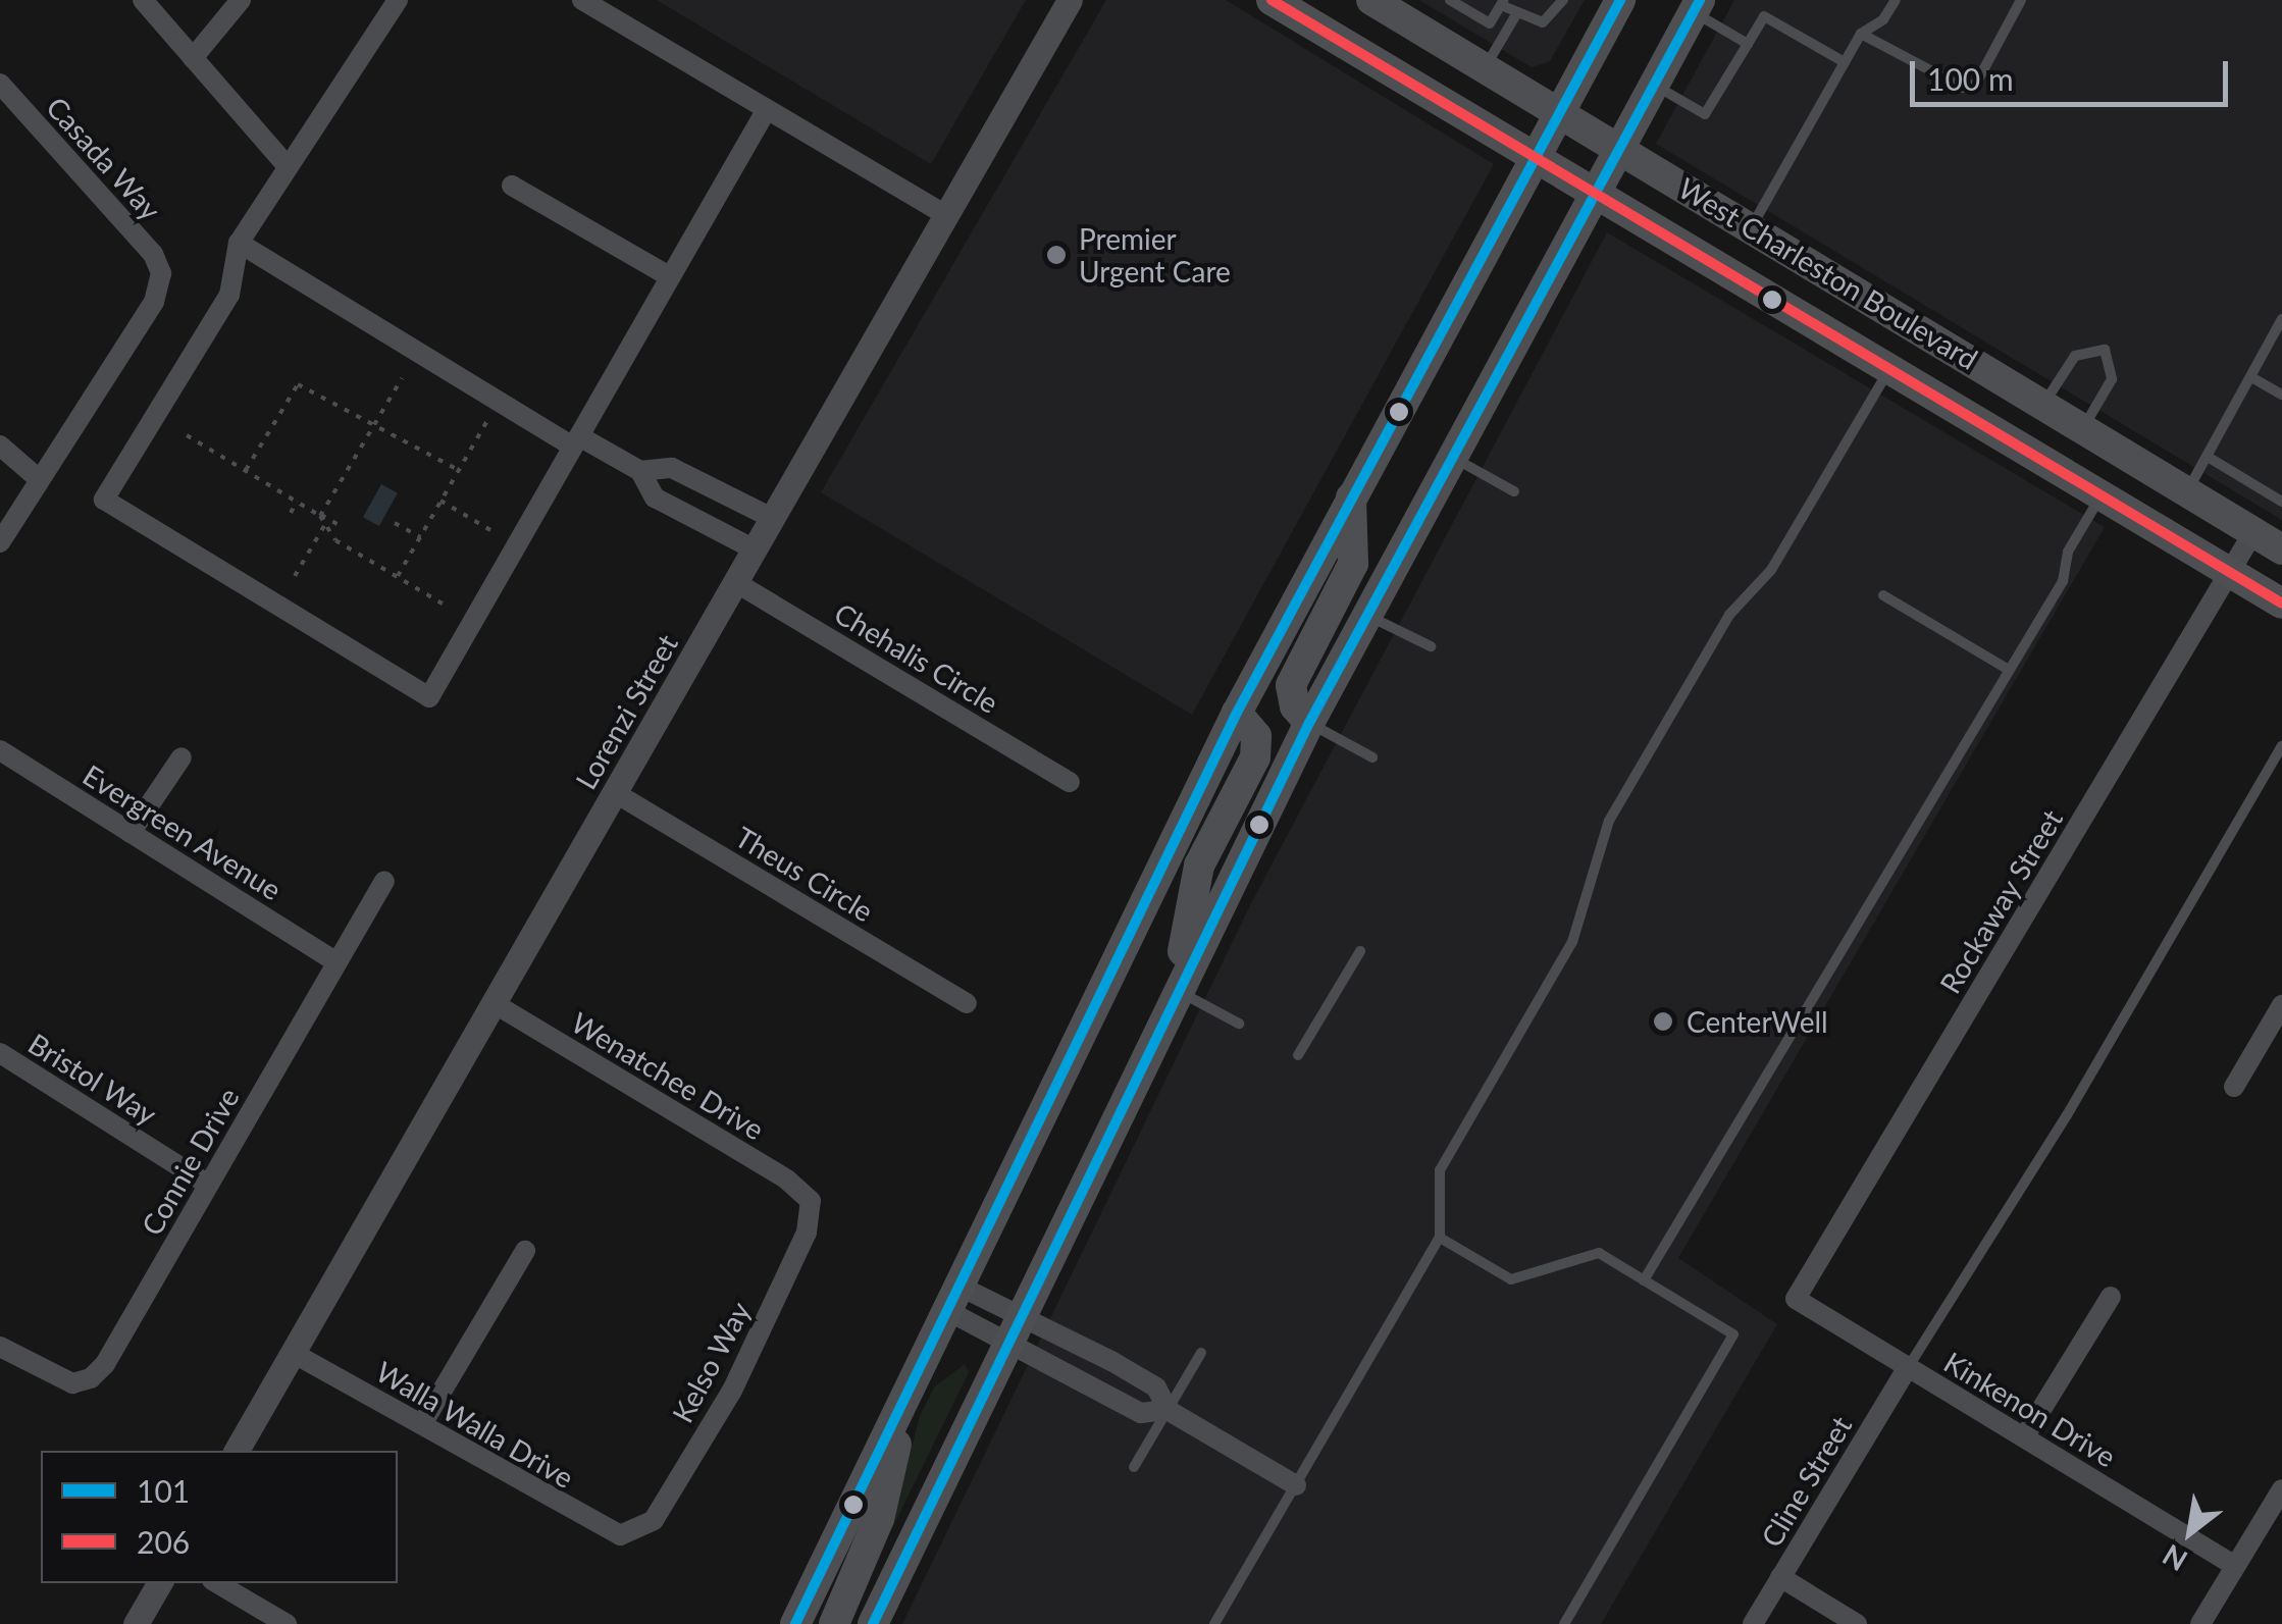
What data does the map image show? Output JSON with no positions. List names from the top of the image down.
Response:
{
  "streets": {
    "main road": ["West Charleston Boulevard"],
    "street": [
      "Casada Way",
      "Chehalis Circle",
      "Lorenzi Street",
      "Evergreen Avenue",
      "Theus Circle",
      "Rockaway Street",
      "Wenatchee Drive",
      "Bristol Way",
      "Connie Drive",
      "Kelso Way",
      "Kinkenon Drive",
      "Walla Walla Drive",
      "Cline Street"
    ]
  },
  "crossings": [
    ["West Charleston Boulevard", "Rockaway Street"],
    ["Chehalis Circle", "Lorenzi Street"],
    ["Lorenzi Street", "Theus Circle"],
    ["Lorenzi Street", "Wenatchee Drive"],
    ["Lorenzi Street", "Walla Walla Drive"],
    ["Evergreen Avenue", "Connie Drive"],
    ["Rockaway Street", "Kinkenon Drive"],
    ["Wenatchee Drive", "Kelso Way"],
    ["Bristol Way", "Connie Drive"],
    ["Kelso Way", "Walla Walla Drive"],
    ["Kinkenon Drive", "Cline Street"]
  ],
  "places": ["Premier Urgent Care", "CenterWell"],
  "lines": ["transit line 101", "transit line 206"],
  "legend": ["101", "206"],
  "scale_bar": "100 m",
  "north": "bottom left"
}
